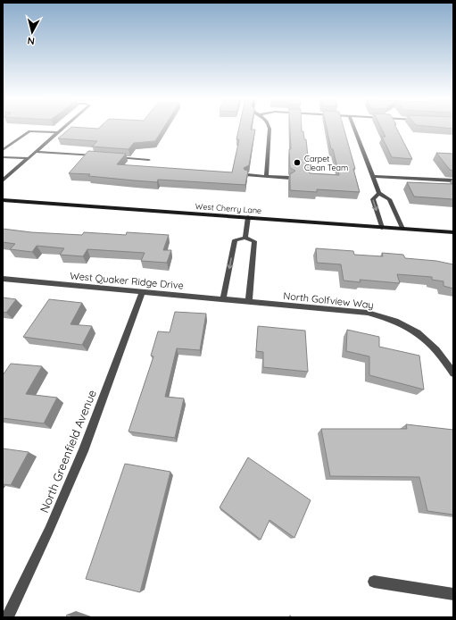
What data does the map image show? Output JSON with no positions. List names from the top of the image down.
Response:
{
  "streets": {
    "main road": ["West Cherry Lane"],
    "street": ["West Quaker Ridge Drive", "North Golfview Way", "North Greenfield Avenue"]
  },
  "crossings": [
    ["West Quaker Ridge Drive", "North Golfview Way"],
    ["West Quaker Ridge Drive", "North Greenfield Avenue"]
  ],
  "places": ["Carpet Clean Team"],
  "north": "bottom"
}
